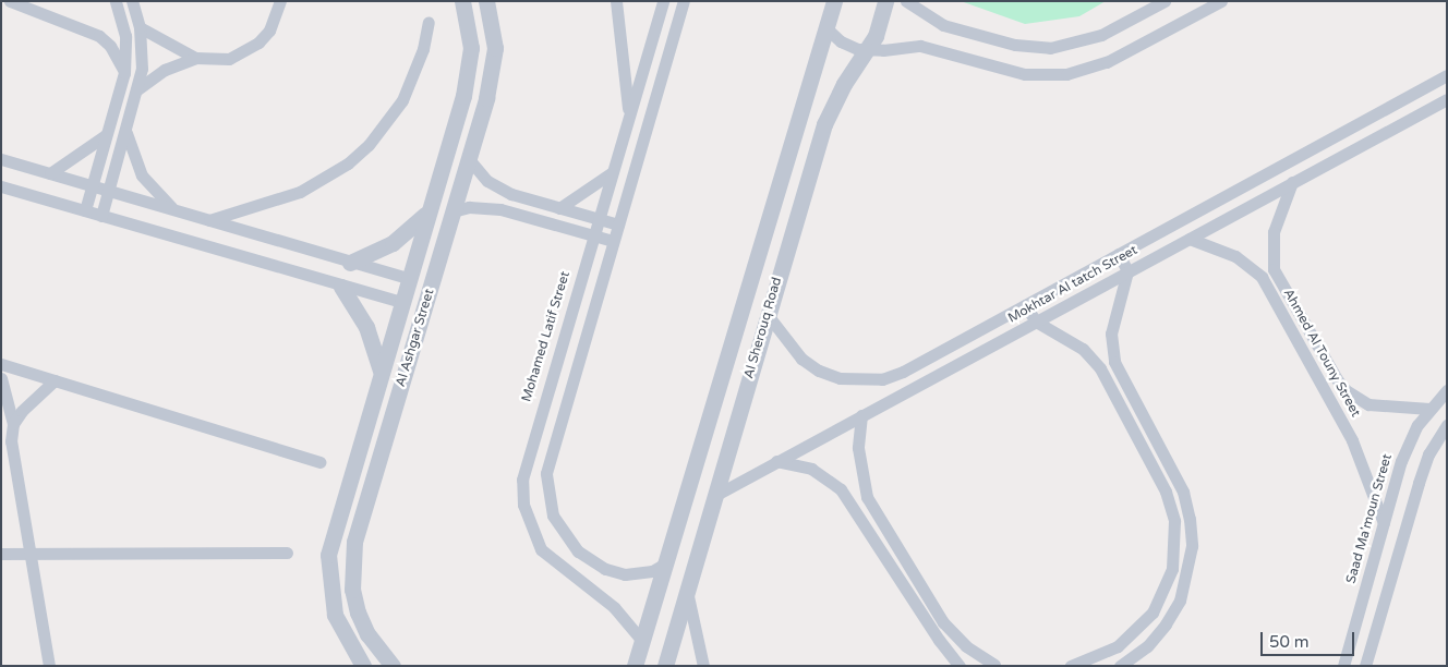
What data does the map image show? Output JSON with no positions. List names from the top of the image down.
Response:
{
  "streets": {
    "street": [
      "Mokhtar Al tatch Street",
      "Al Sherouq Road",
      "Mohamed Latif Street",
      "Al Ashgar Street",
      "Ahmed Al Touny Street",
      "Saad Ma'moun Street"
    ]
  },
  "crossings": [
    ["Mokhtar Al tatch Street", "Al Sherouq Road"],
    ["Mokhtar Al tatch Street", "Ahmed Al Touny Street"],
    ["Al Sherouq Road", "Mohamed Latif Street"],
    ["Ahmed Al Touny Street", "Saad Ma'moun Street"]
  ],
  "scale_bar": "50 m"
}
